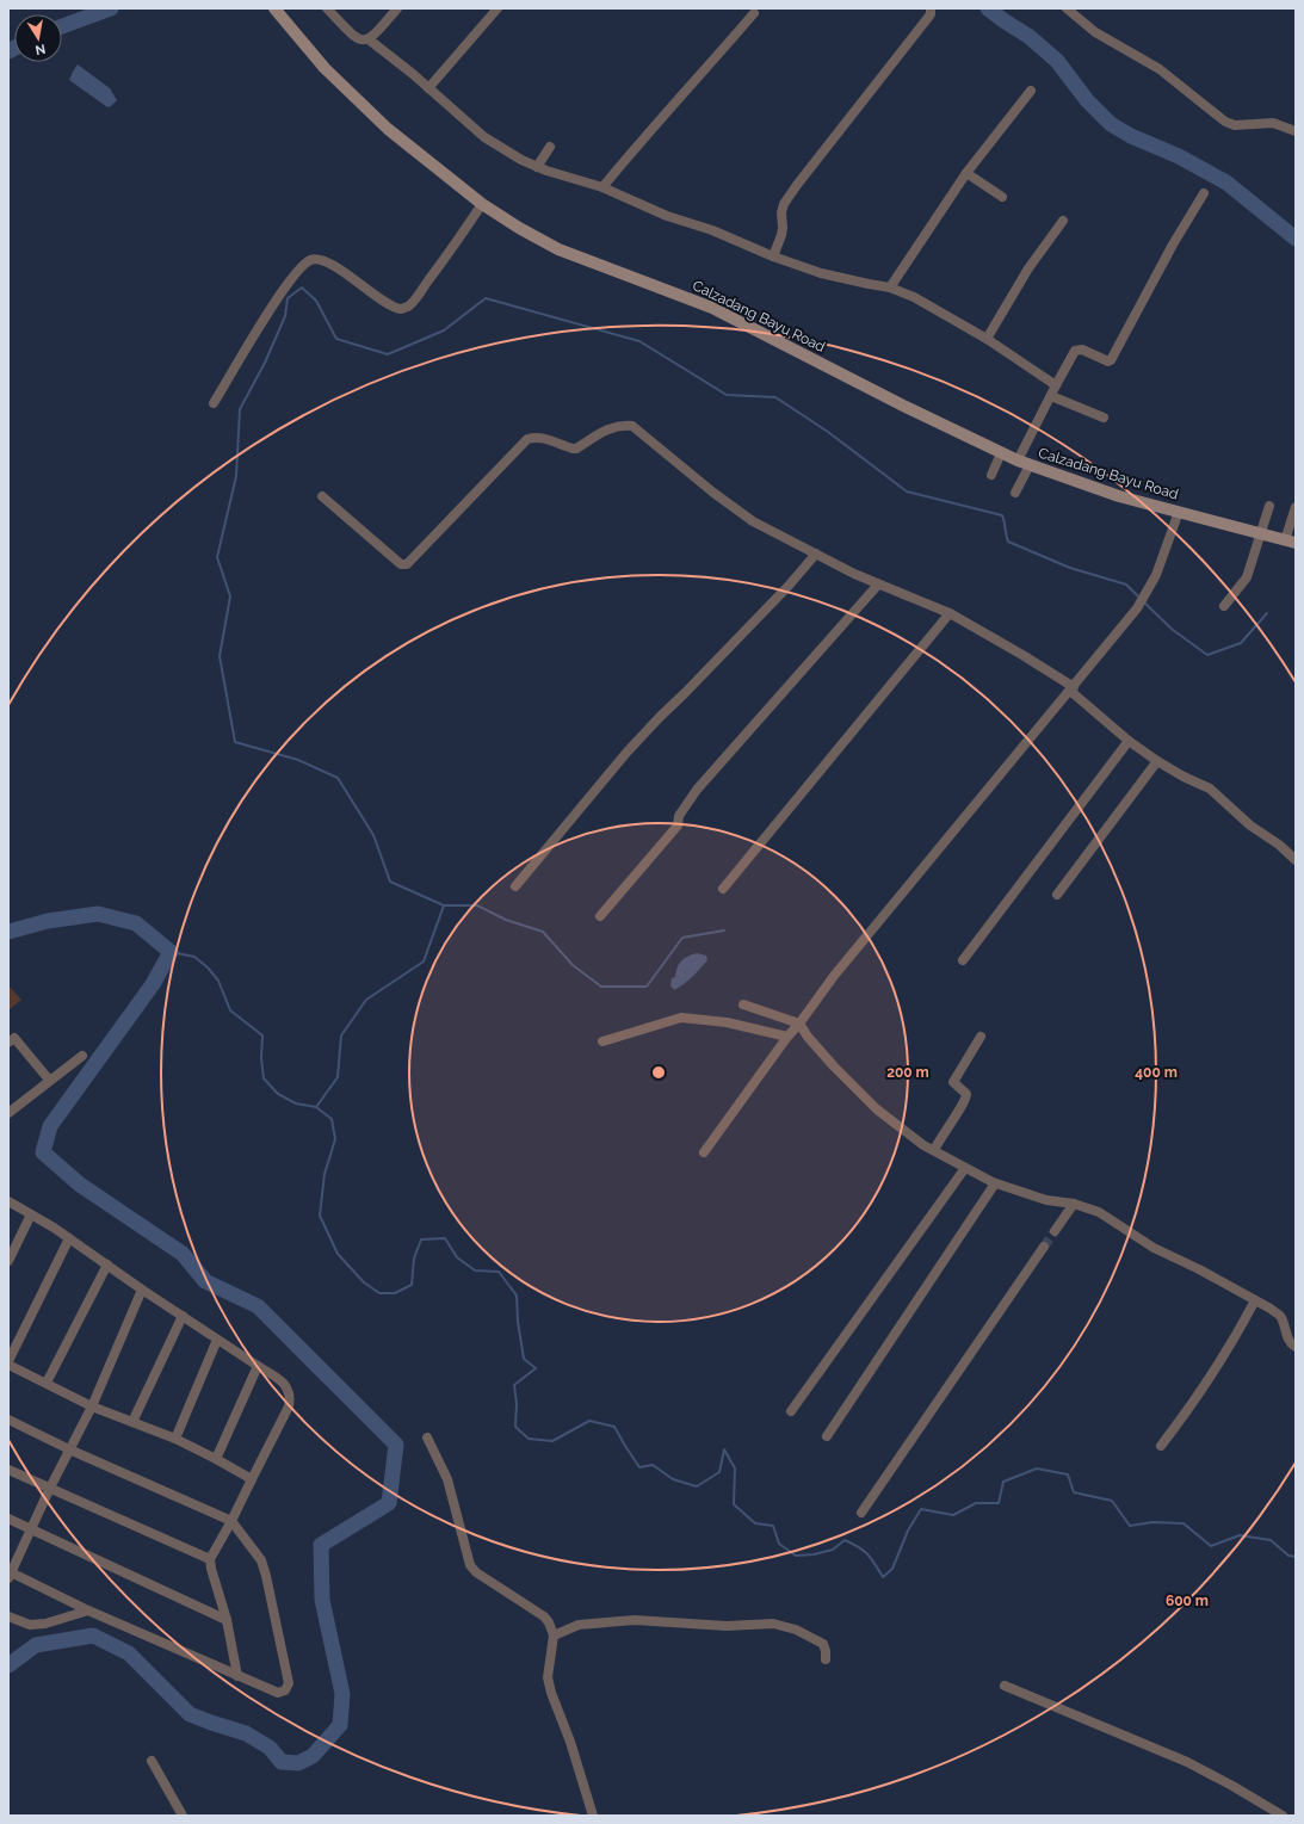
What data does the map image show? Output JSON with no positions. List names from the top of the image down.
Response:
{
  "streets": {
    "street": ["Calzadang Bayu Road"]
  },
  "north": "bottom",
  "rings": ["200 m", "400 m", "600 m"]
}
